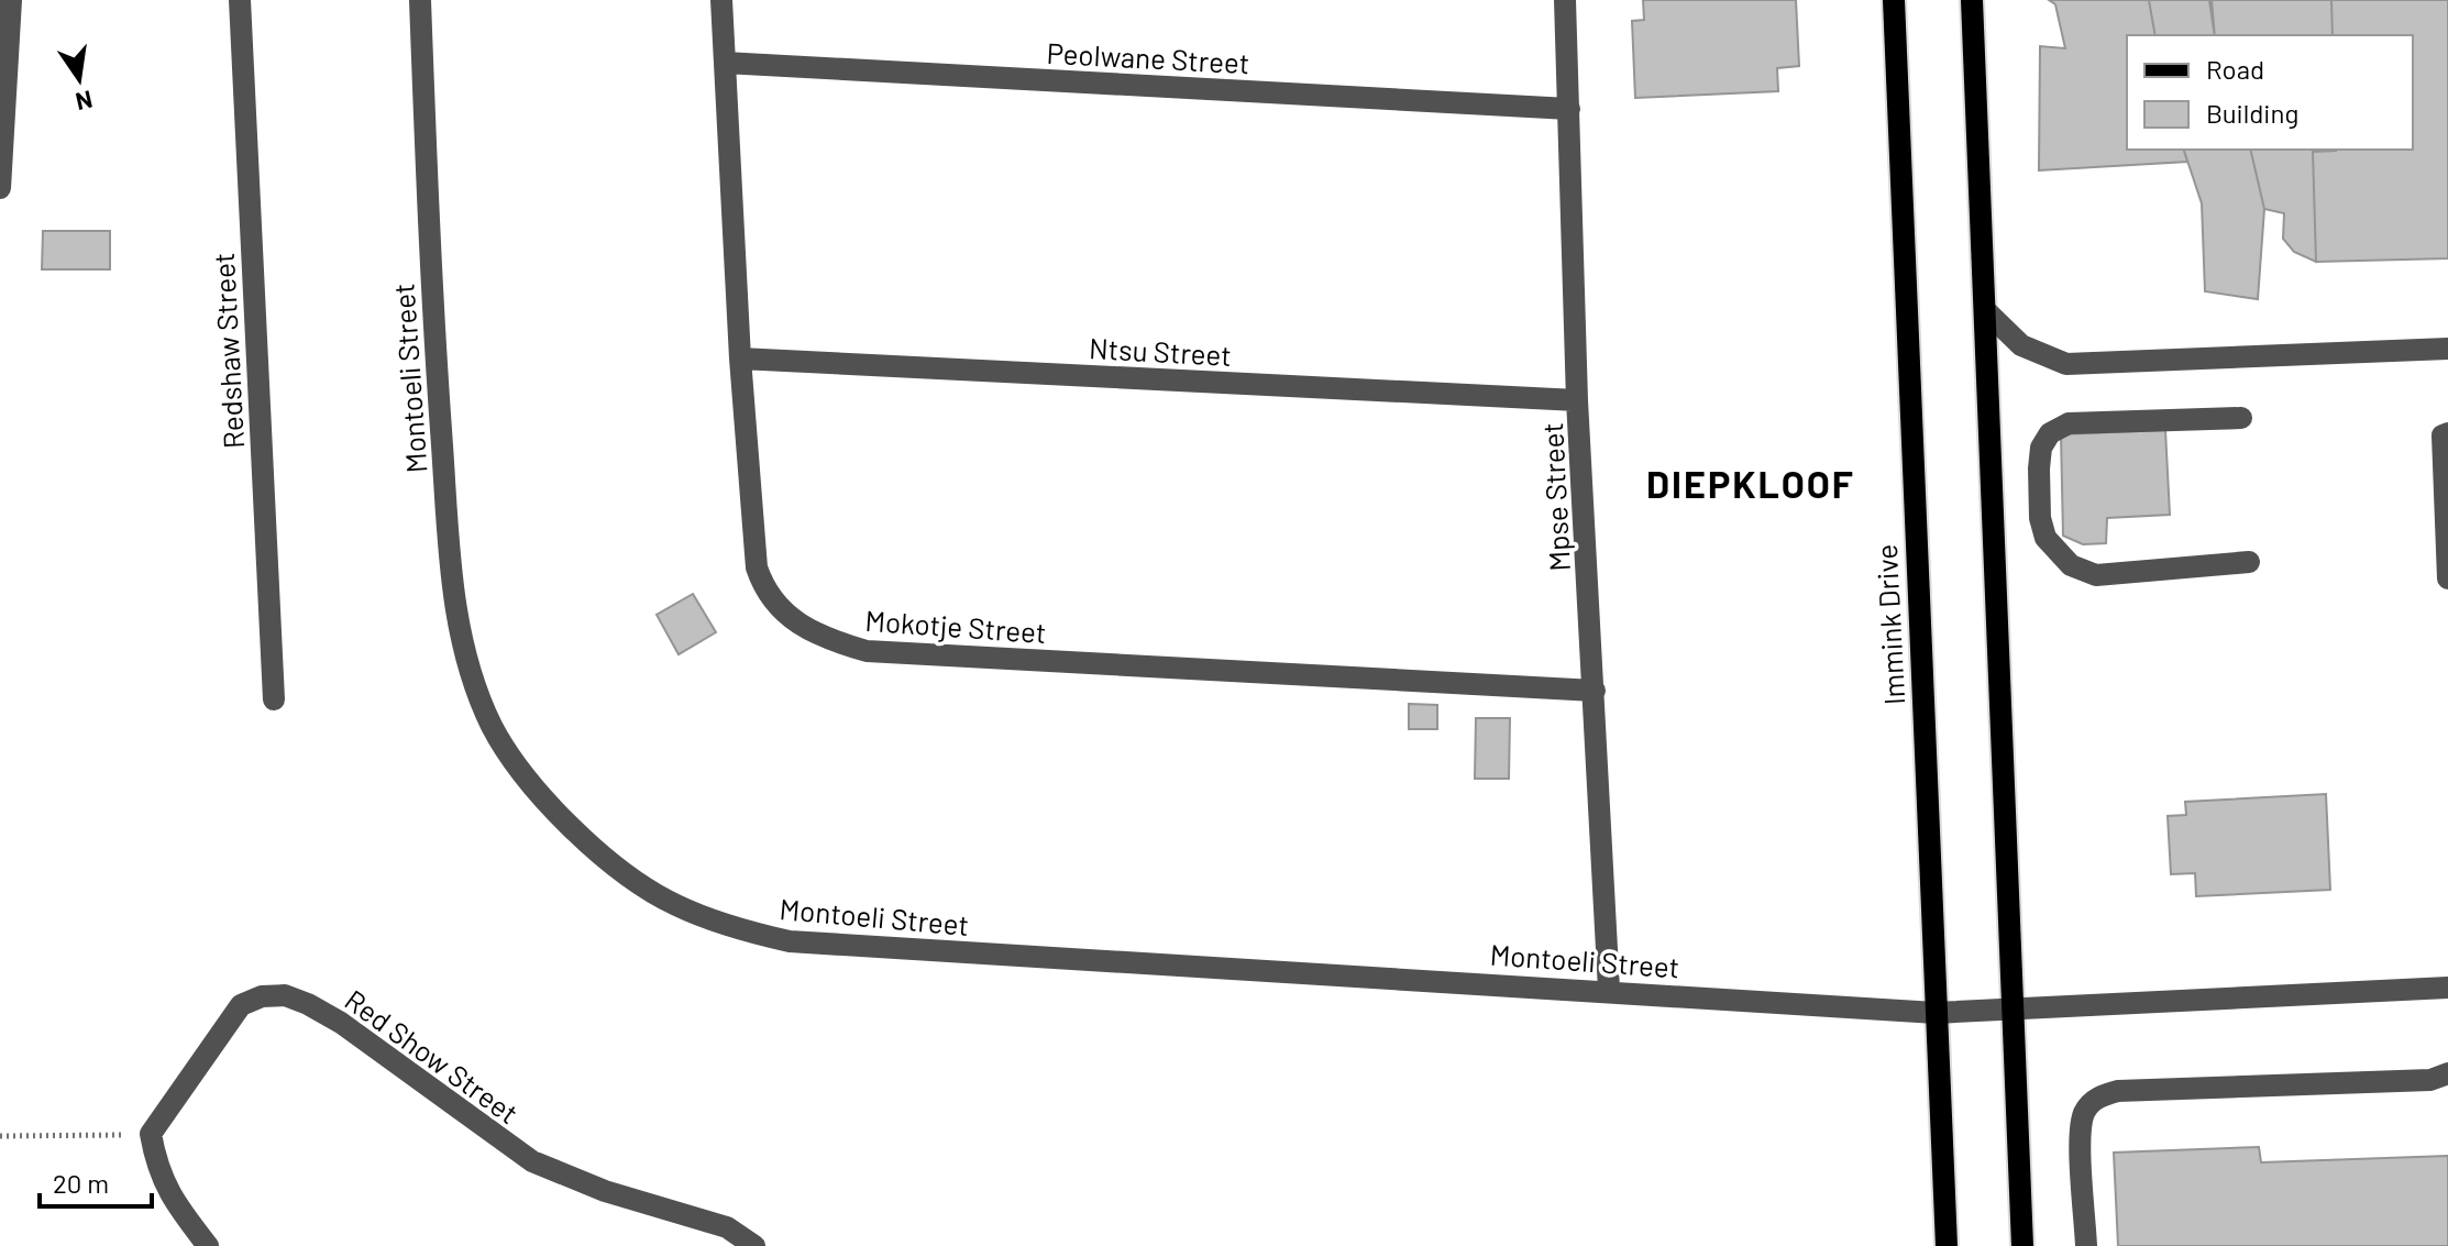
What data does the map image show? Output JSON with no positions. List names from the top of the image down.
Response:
{
  "streets": {
    "main road": ["Immink Drive"],
    "street": [
      "Peolwane Street",
      "Redshaw Street",
      "Ntsu Street",
      "Montoeli Street",
      "Mpse Street",
      "Mokotje Street",
      "Red Show Street"
    ]
  },
  "crossings": [
    ["Peolwane Street", "Mpse Street"],
    ["Peolwane Street", "Mokotje Street"],
    ["Ntsu Street", "Mpse Street"],
    ["Ntsu Street", "Mokotje Street"],
    ["Montoeli Street", "Mpse Street"],
    ["Montoeli Street", "Immink Drive"],
    ["Mpse Street", "Mokotje Street"]
  ],
  "districts": ["DIEPKLOOF"],
  "legend": ["Road", "Building"],
  "scale_bar": "20 m",
  "north": "bottom"
}
